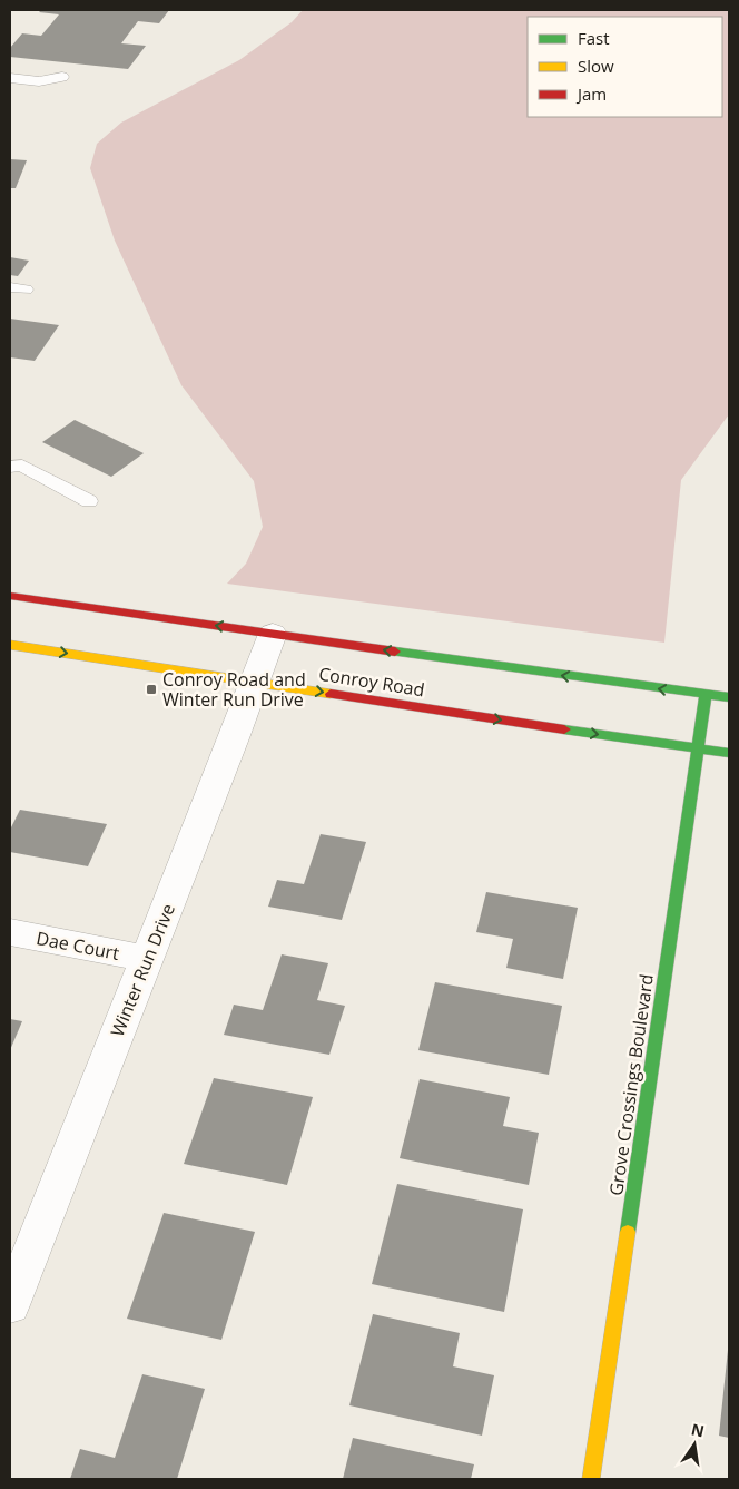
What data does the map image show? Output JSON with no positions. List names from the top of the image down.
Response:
{
  "streets": {
    "main road": ["Conroy Road", "Grove Crossings Boulevard"],
    "street": ["Dae Court", "Winter Run Drive"]
  },
  "crossings": [
    ["Conroy Road", "Winter Run Drive"],
    ["Conroy Road", "Grove Crossings Boulevard"],
    ["Dae Court", "Winter Run Drive"]
  ],
  "places": {
    "transit": ["Conroy Road and Winter Run Drive"]
  },
  "legend": ["Fast", "Slow", "Jam"],
  "north": "top"
}
